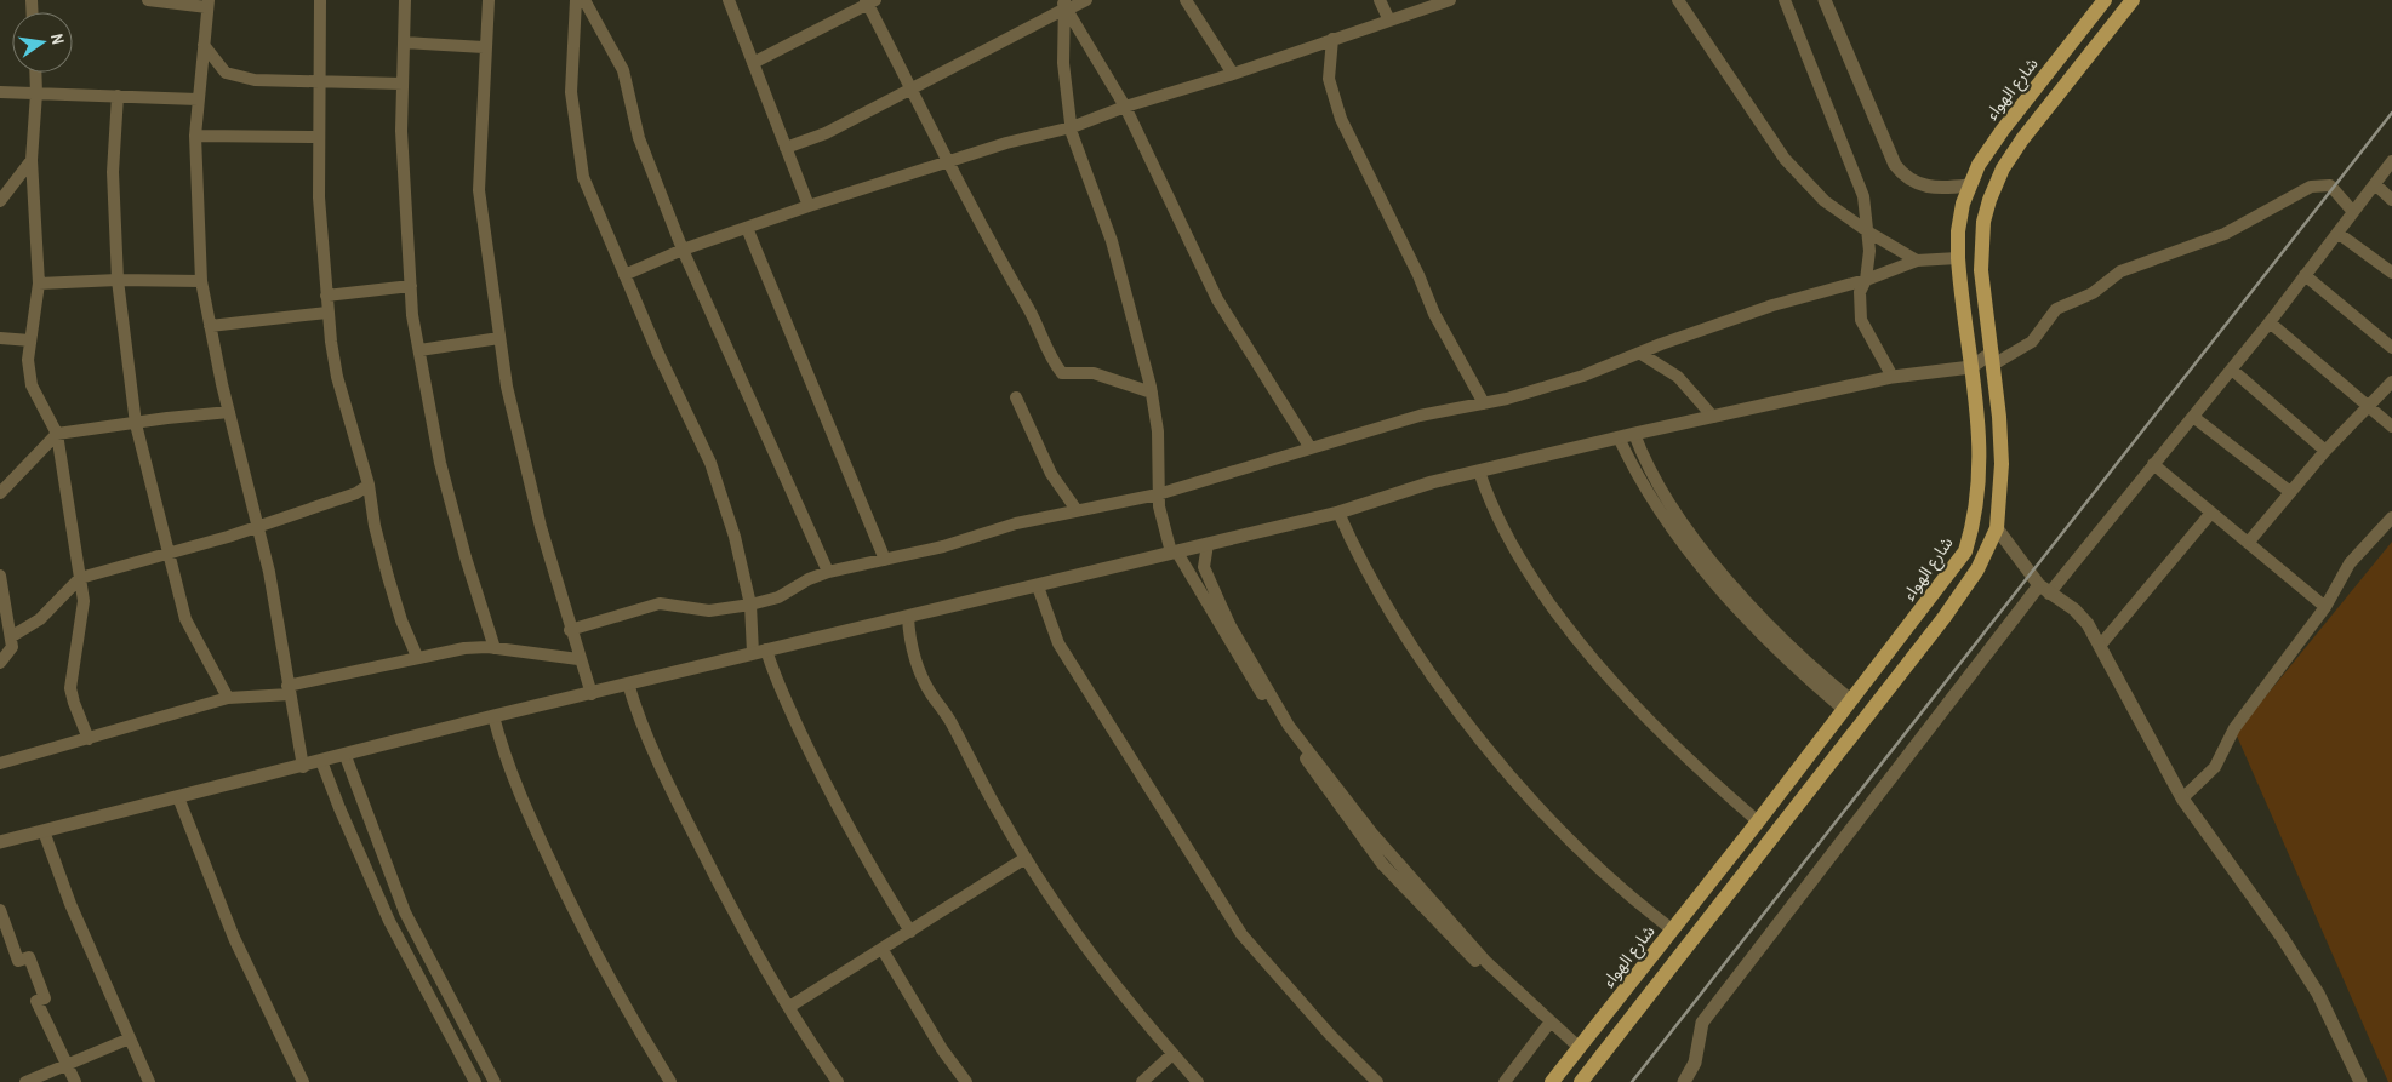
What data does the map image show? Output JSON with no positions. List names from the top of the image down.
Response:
{
  "streets": {
    "main road": ["شارع الهواء"]
  },
  "north": "right"
}
